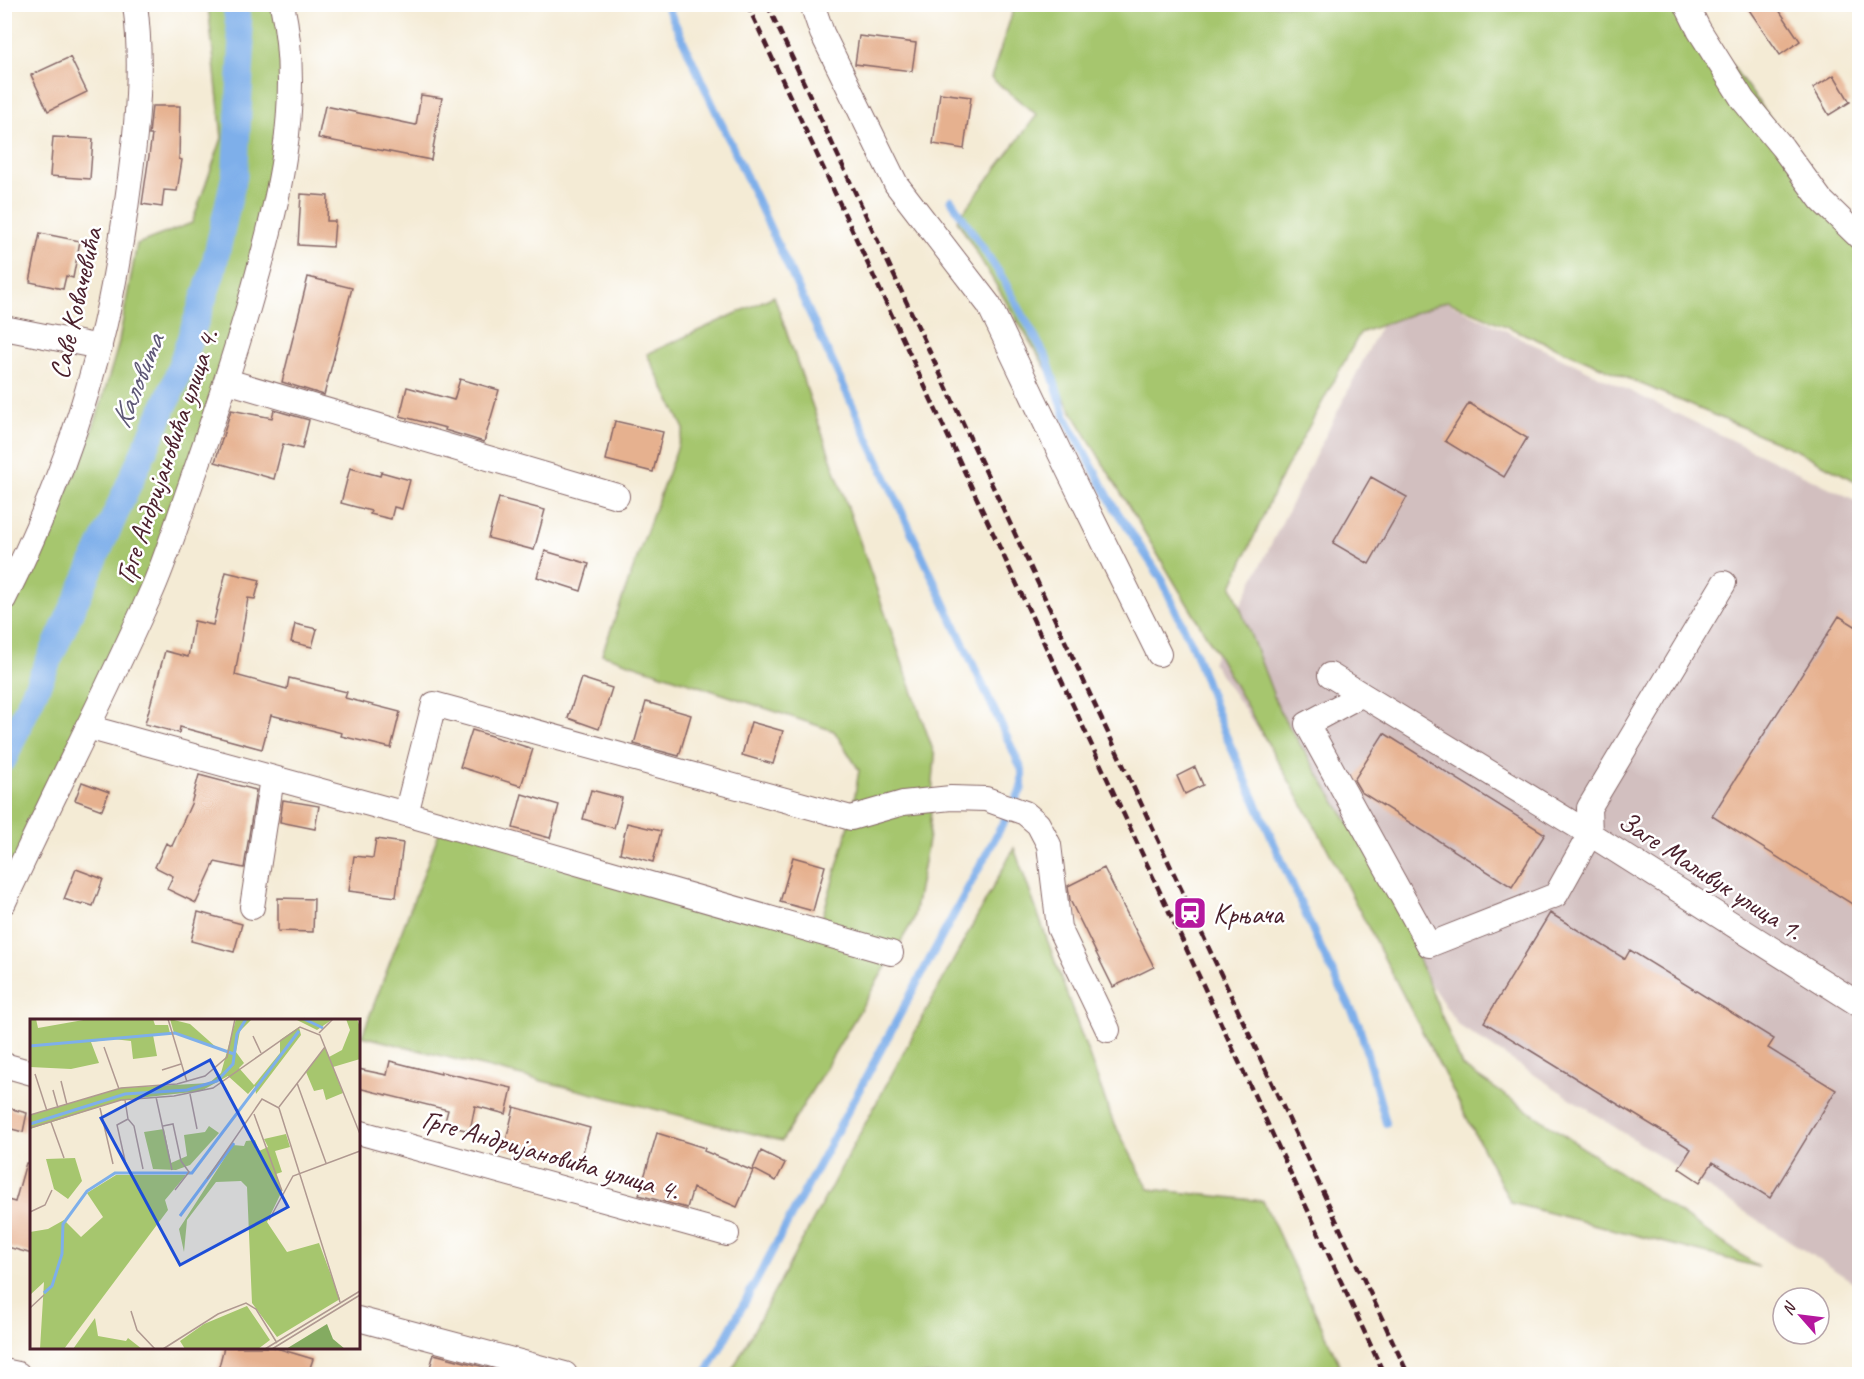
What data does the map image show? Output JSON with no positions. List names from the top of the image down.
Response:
{
  "streets": {
    "street": ["Саве Ковачевића", "Грге Андријановића улица 4.", "Заге Маливук улица 1."]
  },
  "water": ["Каловита"],
  "places": {
    "station": ["Крњача"]
  },
  "north": "top left"
}
